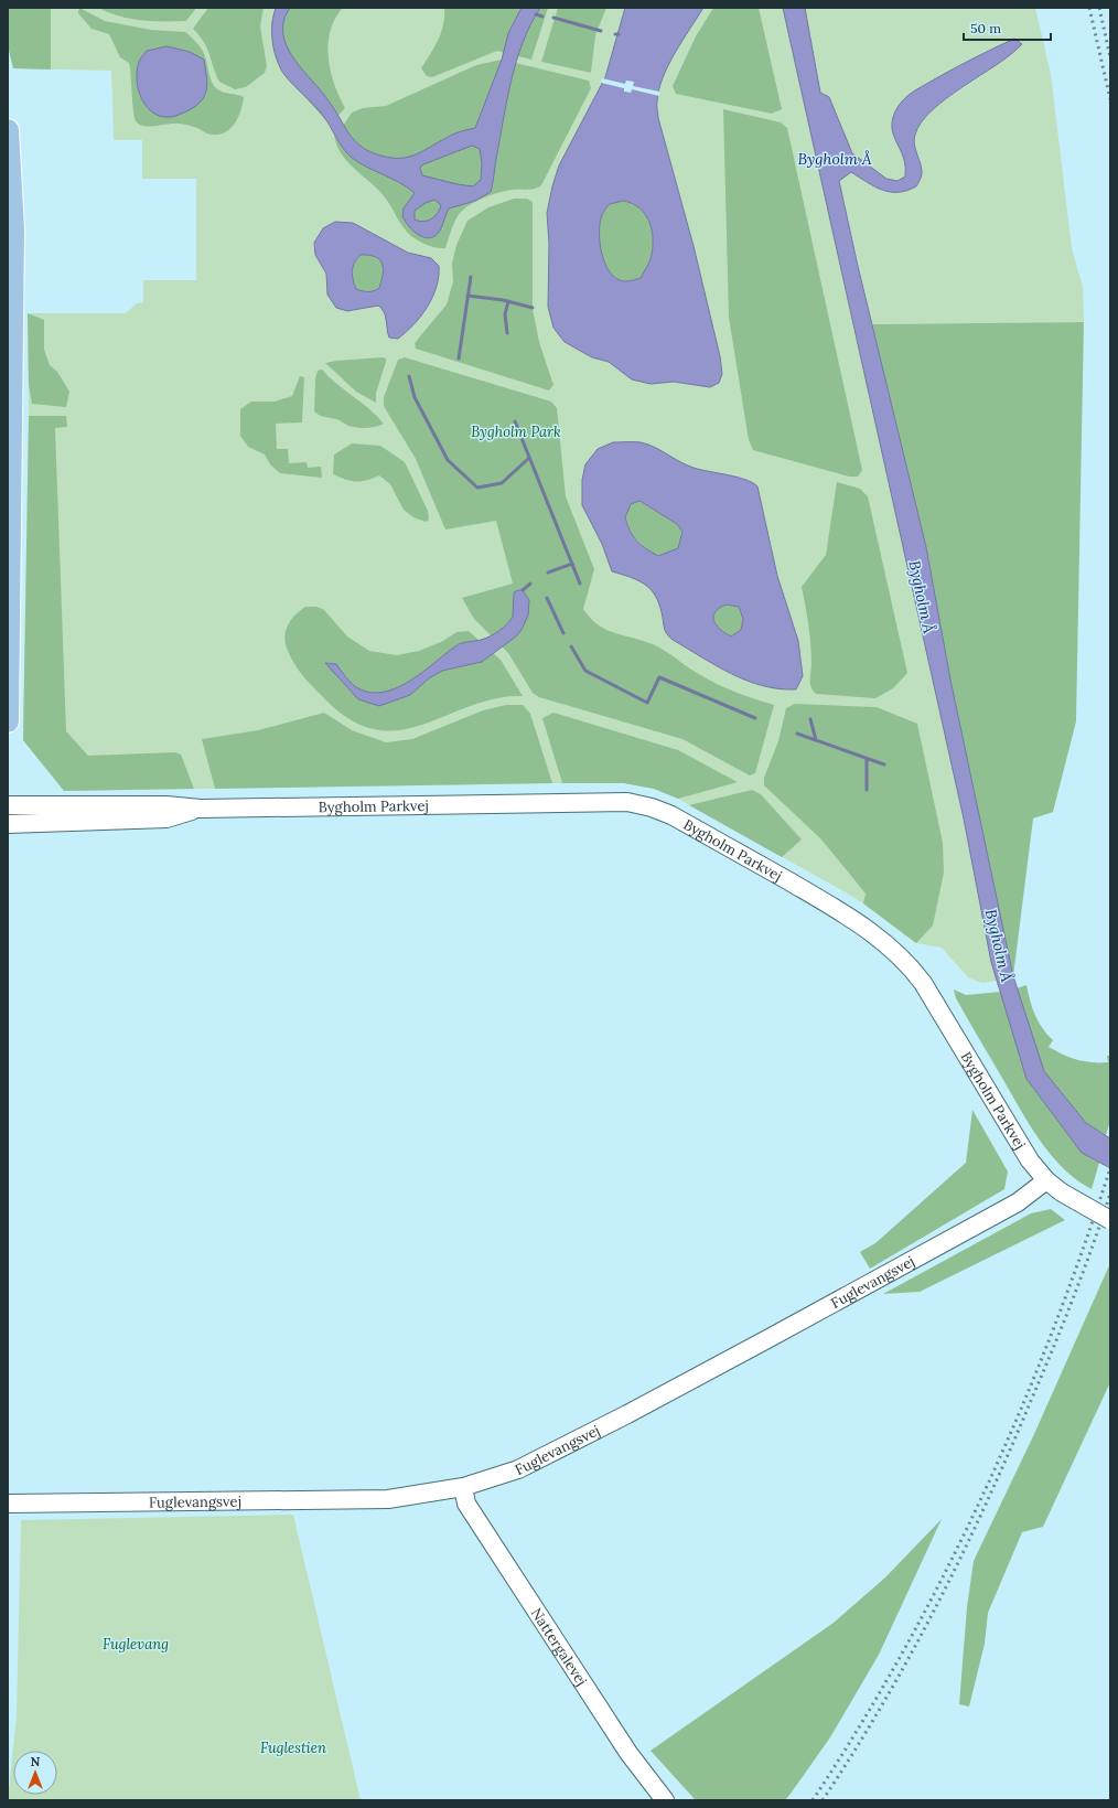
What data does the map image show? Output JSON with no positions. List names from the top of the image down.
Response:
{
  "streets": {
    "street": ["Bygholm Parkvej", "Fuglevangsvej", "Nattergalevej"]
  },
  "crossings": [
    ["Bygholm Parkvej", "Fuglevangsvej"],
    ["Fuglevangsvej", "Nattergalevej"]
  ],
  "water": ["Bygholm Å"],
  "parks": ["Bygholm Park", "Fuglevang", "Fuglestien"],
  "scale_bar": "50 m",
  "north": "top"
}
